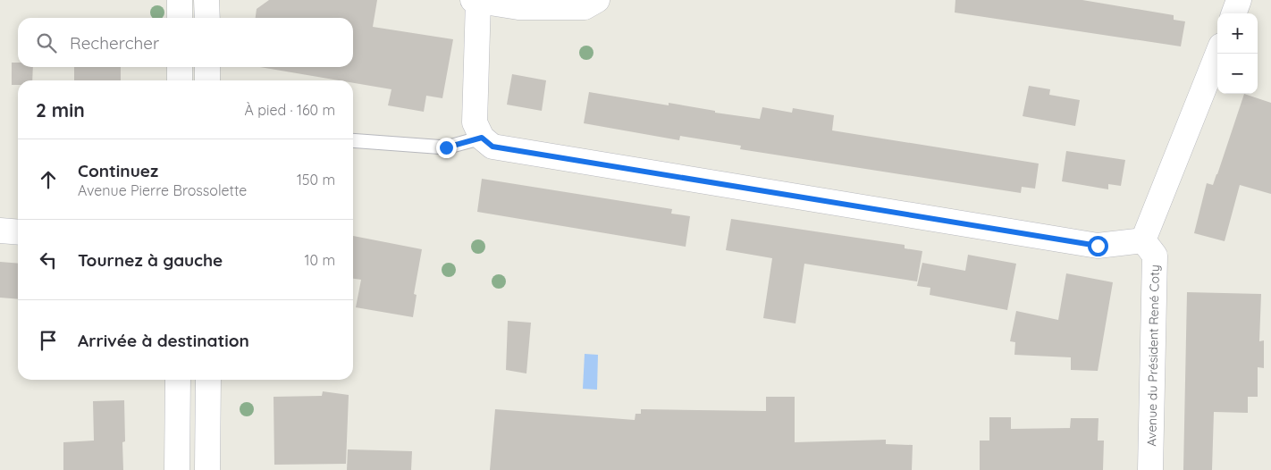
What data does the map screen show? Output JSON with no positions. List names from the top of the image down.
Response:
{
  "streets": {
    "street": ["Avenue du Président René Coty"]
  },
  "page": {
    "map_buttons": ["+", "−"],
    "search": "Rechercher",
    "heading": ["2 min", "À pied · 160 m"],
    "list": [
      ["Continuez", "Avenue Pierre Brossolette", "150 m"],
      ["Tournez à gauche", "10 m"],
      "Arrivée à destination"
    ]
  }
}
